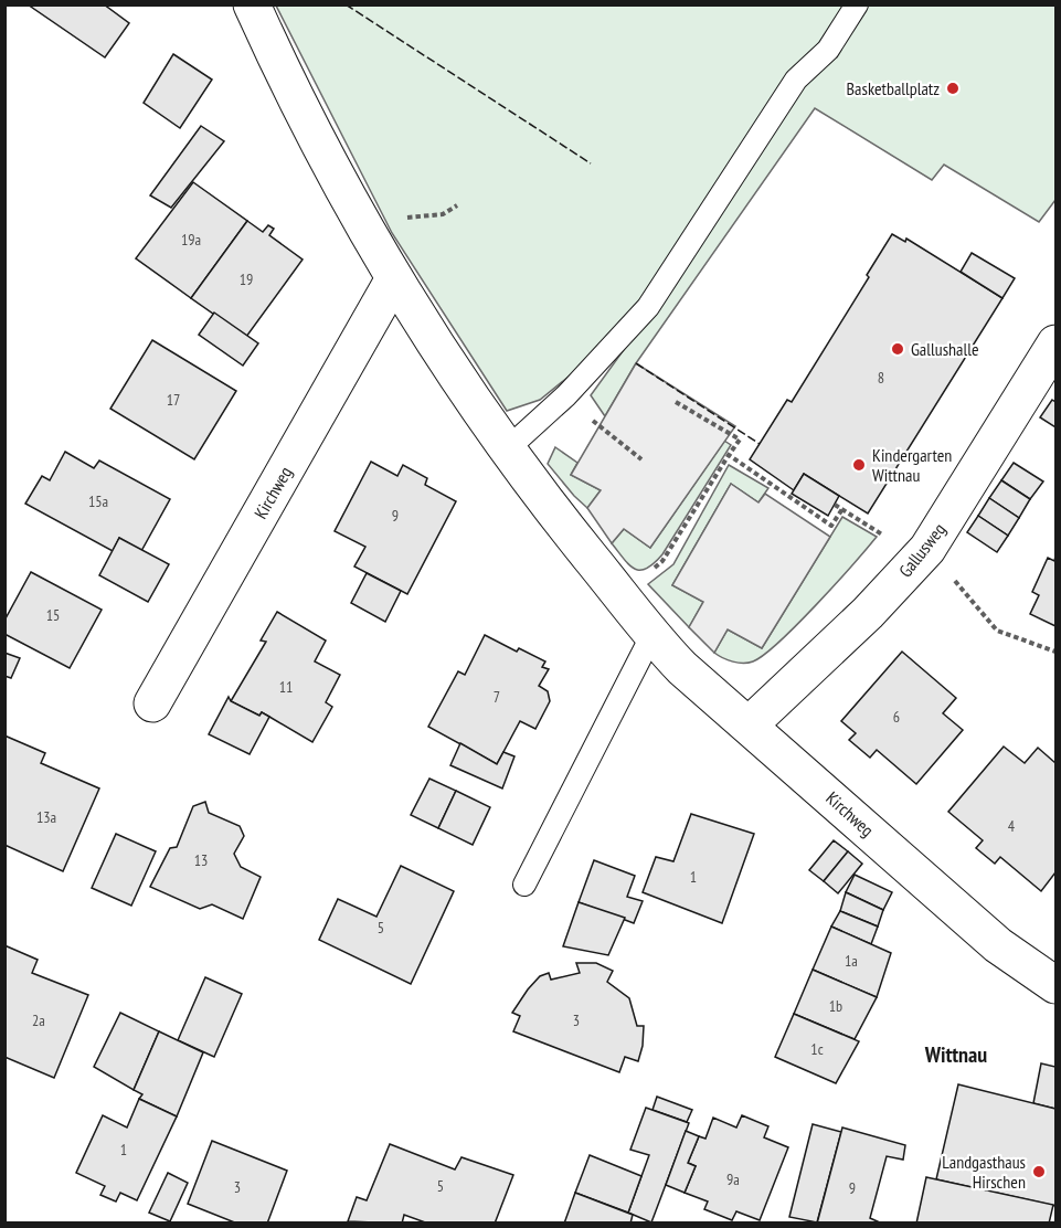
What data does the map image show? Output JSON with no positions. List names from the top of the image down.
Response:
{
  "streets": {
    "street": ["Kirchweg", "Gallusweg"]
  },
  "crossings": [
    ["Kirchweg", "Gallusweg"]
  ],
  "districts": ["Wittnau"],
  "places": [
    "Basketballplatz",
    "Gallushalle",
    "Kindergarten Wittnau",
    "Landgasthaus Hirschen"
  ],
  "house_numbers": [
    "19a",
    "19",
    "8",
    "17",
    "15a",
    "9",
    "15",
    "11",
    "7",
    "6",
    "13a",
    "4",
    "13",
    "1",
    "5",
    "1a",
    "1b",
    "2a",
    "3",
    "1c",
    "1",
    "9a",
    "5",
    "3",
    "9"
  ]
}
